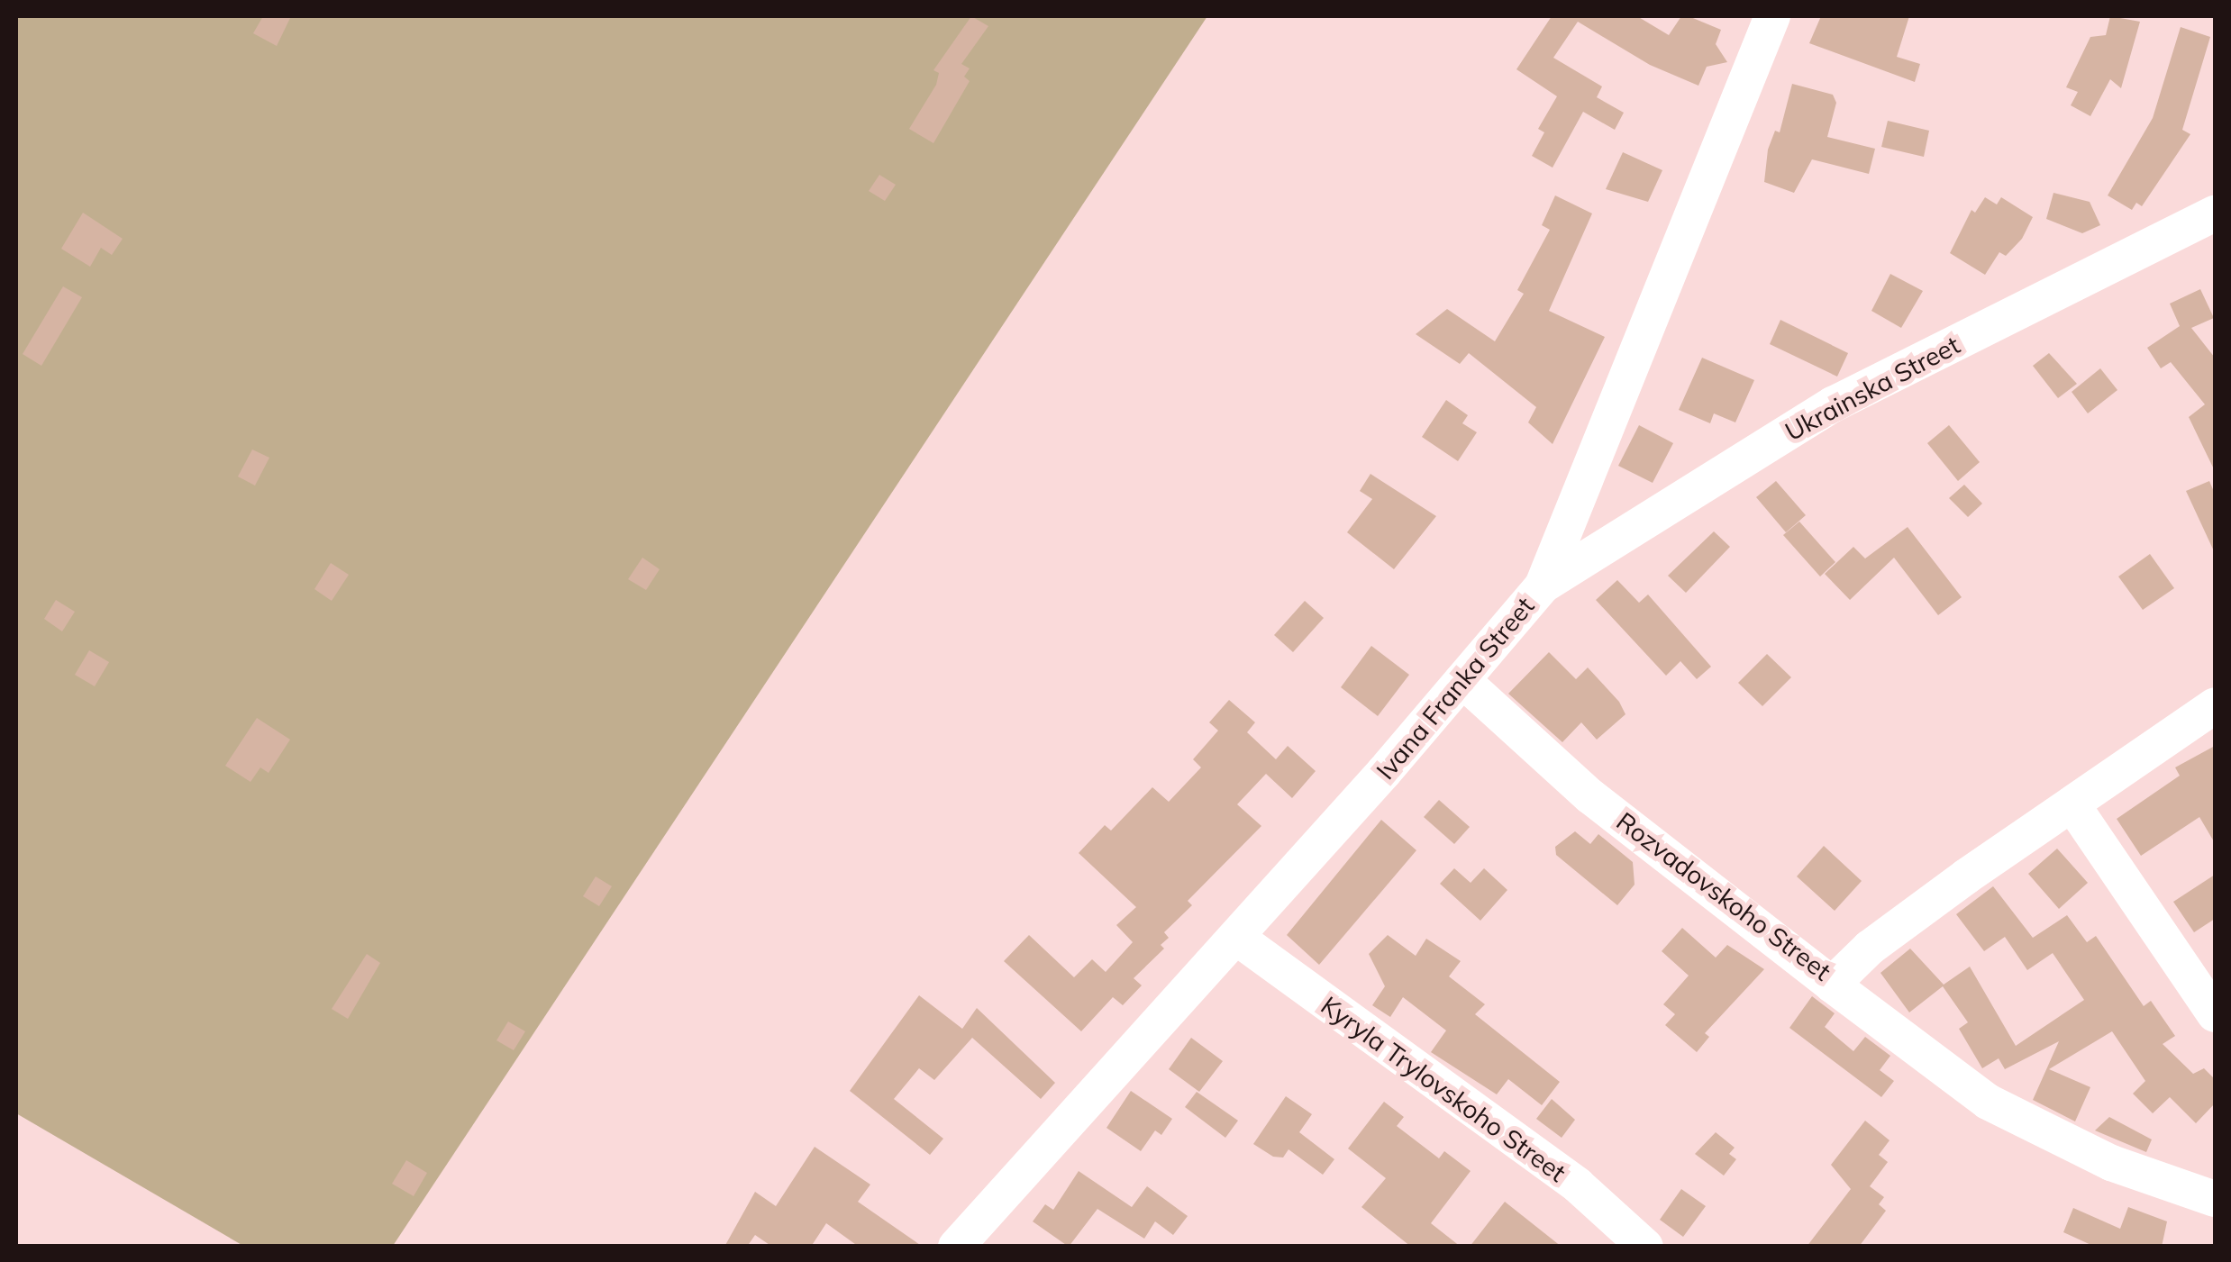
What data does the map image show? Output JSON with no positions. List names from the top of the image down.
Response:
{
  "streets": {
    "street": [
      "Ukrainska Street",
      "Ivana Franka Street",
      "Rozvadovskoho Street",
      "Kyryla Trylovskoho Street"
    ]
  },
  "crossings": [
    ["Ukrainska Street", "Ivana Franka Street"],
    ["Ivana Franka Street", "Rozvadovskoho Street"],
    ["Ivana Franka Street", "Kyryla Trylovskoho Street"]
  ]
}
